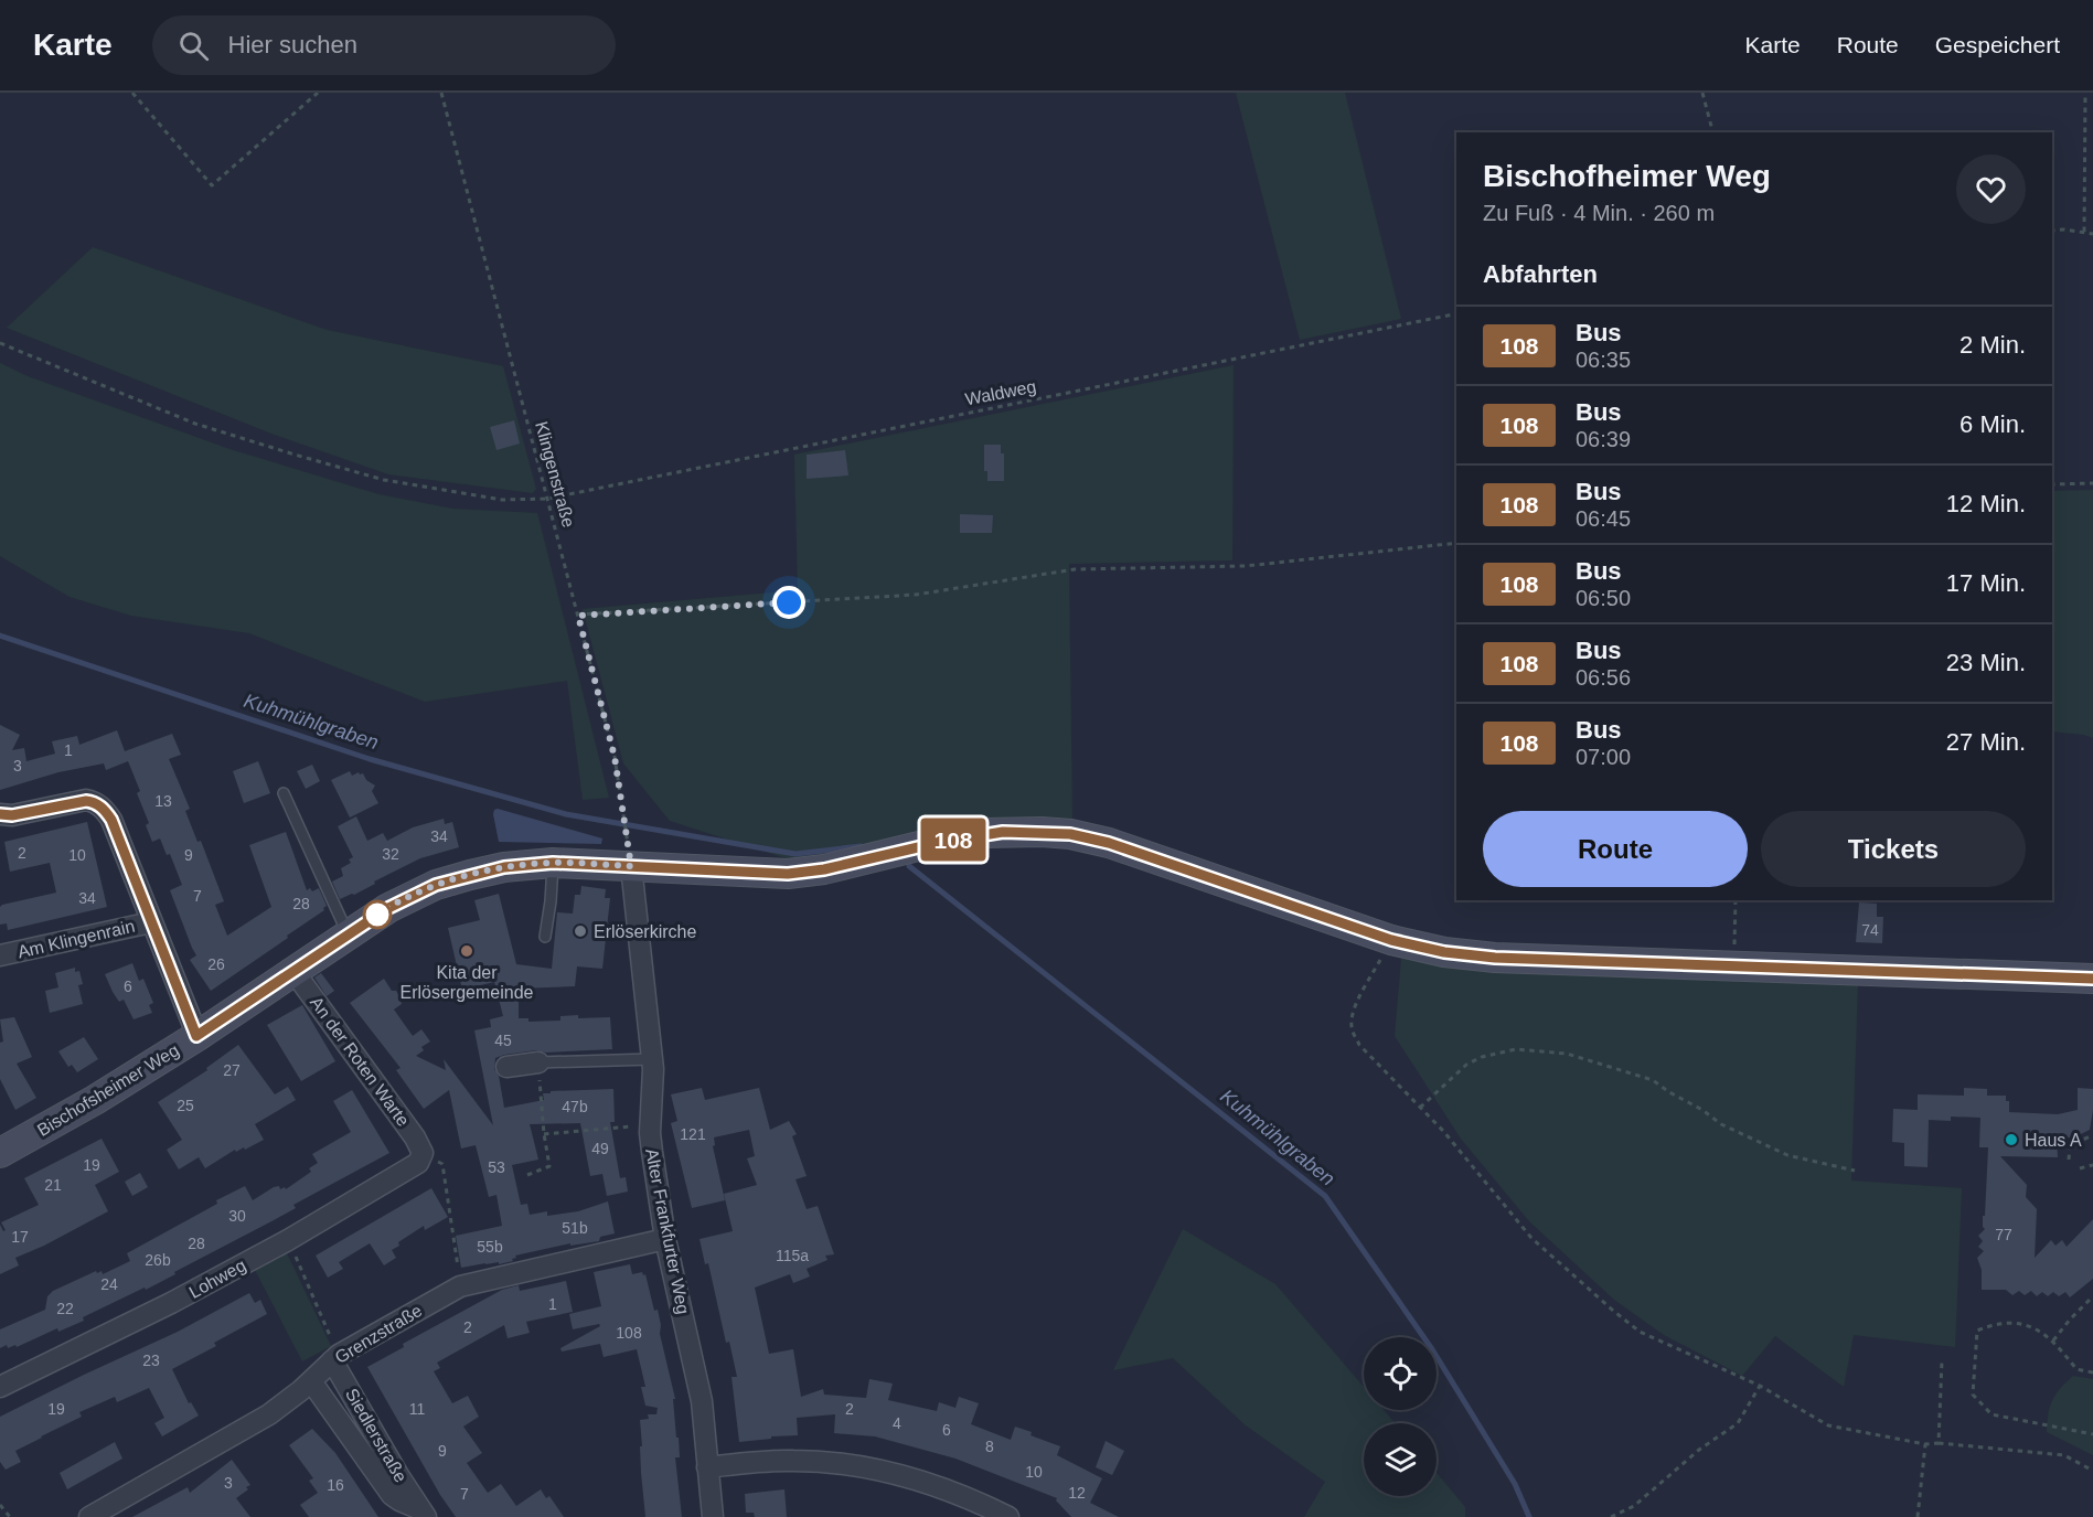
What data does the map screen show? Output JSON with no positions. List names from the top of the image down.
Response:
{
  "streets": {
    "street": [
      "Am Klingenrain",
      "An der Roten Warte",
      "Bischofsheimer Weg",
      "Alter Frankfurter Weg",
      "Lohweg",
      "Grenzstraße",
      "Siedlerstraße"
    ],
    "path": ["Waldweg", "Klingenstraße"]
  },
  "crossings": [
    ["Waldweg", "Klingenstraße"],
    ["Klingenstraße", "Bischofsheimer Weg"],
    ["Klingenstraße", "Alter Frankfurter Weg"],
    ["An der Roten Warte", "Bischofsheimer Weg"],
    ["An der Roten Warte", "Lohweg"],
    ["Bischofsheimer Weg", "Alter Frankfurter Weg"],
    ["Alter Frankfurter Weg", "Grenzstraße"],
    ["Grenzstraße", "Siedlerstraße"]
  ],
  "water": ["Kuhmühlgraben"],
  "places": ["Erlöserkirche", "Kita der Erlösergemeinde", "Haus A"],
  "lines": ["bus line 108"],
  "house_numbers": [
    "1",
    "3",
    "13",
    "34",
    "2",
    "32",
    "10",
    "9",
    "7",
    "34",
    "28",
    "74",
    "26",
    "6",
    "45",
    "27",
    "25",
    "47b",
    "121",
    "49",
    "19",
    "53",
    "21",
    "30",
    "51b",
    "77",
    "17",
    "28",
    "55b",
    "115a",
    "26b",
    "24",
    "1",
    "22",
    "2",
    "108",
    "23",
    "19",
    "11",
    "2",
    "4",
    "6",
    "8",
    "9",
    "10",
    "3",
    "16",
    "12",
    "7"
  ],
  "page": {
    "header": "Karte",
    "search": "Hier suchen",
    "nav": ["Karte", "Route", "Gespeichert"],
    "on_map": "108",
    "heading": [
      ["Bischofheimer Weg", "Zu Fuß · 4 Min. · 260 m"],
      "Abfahrten"
    ],
    "list": [
      {
        "mark": "108",
        "name": "Bus",
        "note": "06:35",
        "value": "2 Min."
      },
      {
        "mark": "108",
        "name": "Bus",
        "note": "06:39",
        "value": "6 Min."
      },
      {
        "mark": "108",
        "name": "Bus",
        "note": "06:45",
        "value": "12 Min."
      },
      {
        "mark": "108",
        "name": "Bus",
        "note": "06:50",
        "value": "17 Min."
      },
      {
        "mark": "108",
        "name": "Bus",
        "note": "06:56",
        "value": "23 Min."
      },
      {
        "mark": "108",
        "name": "Bus",
        "note": "07:00",
        "value": "27 Min."
      }
    ],
    "buttons": ["Route", "Tickets"]
  }
}
